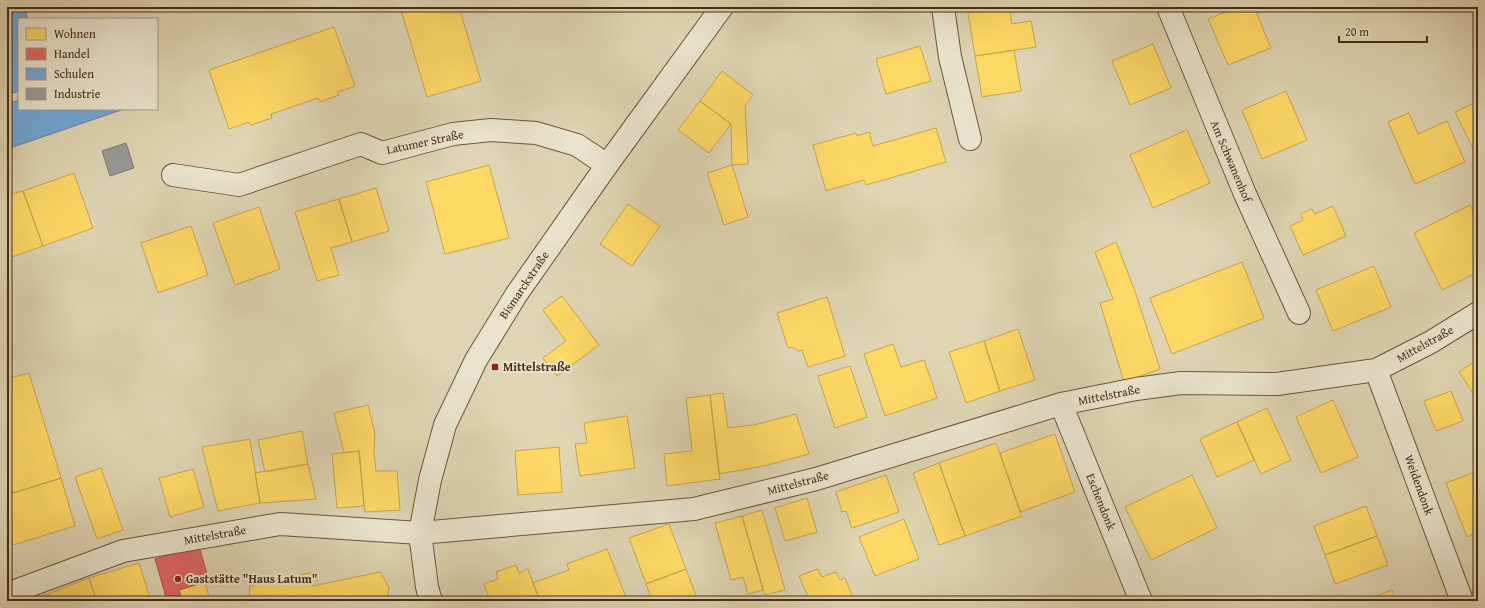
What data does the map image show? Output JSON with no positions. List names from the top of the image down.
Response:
{
  "streets": {
    "street": [
      "Latumer Straße",
      "Am Schwanenhof",
      "Bismarckstraße",
      "Mittelstraße",
      "Weidendonk",
      "Eschendonk"
    ]
  },
  "crossings": [
    ["Latumer Straße", "Bismarckstraße"],
    ["Bismarckstraße", "Mittelstraße"],
    ["Mittelstraße", "Weidendonk"],
    ["Mittelstraße", "Eschendonk"]
  ],
  "places": {
    "transit": ["Mittelstraße"],
    "other": ["Gaststätte \"Haus Latum\""]
  },
  "legend": [
    "Wohnen",
    "Handel",
    "Schulen",
    "Industrie"
  ],
  "scale_bar": "20 m"
}
